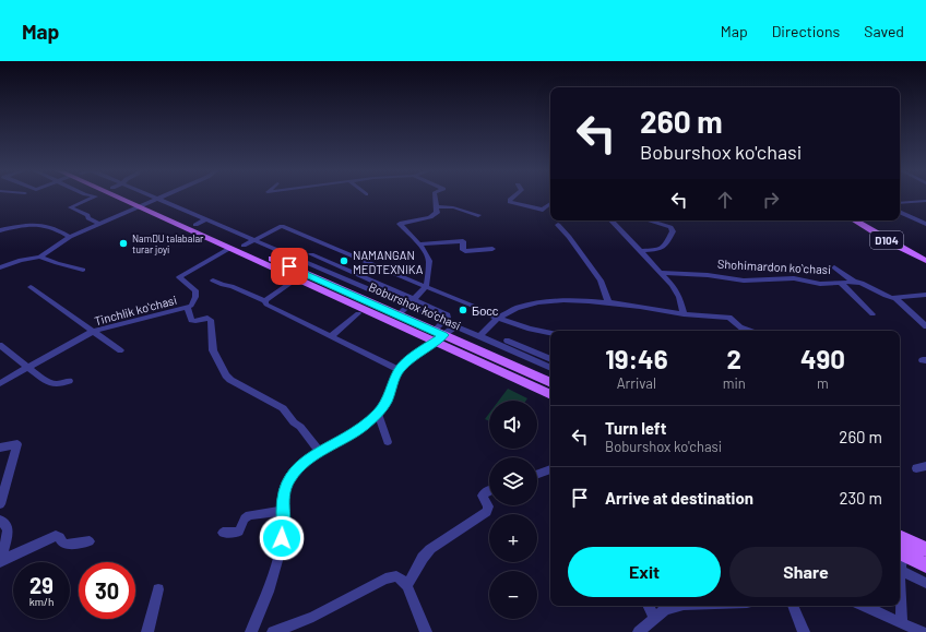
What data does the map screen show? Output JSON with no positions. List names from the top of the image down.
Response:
{
  "streets": {
    "main road": ["D104", "Boburshox ko'chasi"],
    "street": ["Shohimardon koʻchasi", "Tinchlik koʻchasi"]
  },
  "places": ["NamDU talabalar turar joyi", "NAMANGAN MEDTEXNIKA", "Босс"],
  "page": {
    "header": "Map",
    "nav": ["Map", "Directions", "Saved"],
    "turn": ["260 m", "Boburshox ko'chasi"],
    "eta": [
      "19:46",
      "Arrival",
      "2",
      "min",
      "490",
      "m"
    ],
    "map_buttons": ["+", "−"],
    "list": [
      {
        "name": "Turn left",
        "note": "Boburshox ko'chasi",
        "value": "260 m"
      },
      {
        "name": "Arrive at destination",
        "value": "230 m"
      }
    ],
    "buttons": ["Exit", "Share"],
    "speed": "29 km/h",
    "limit": "30"
  }
}
